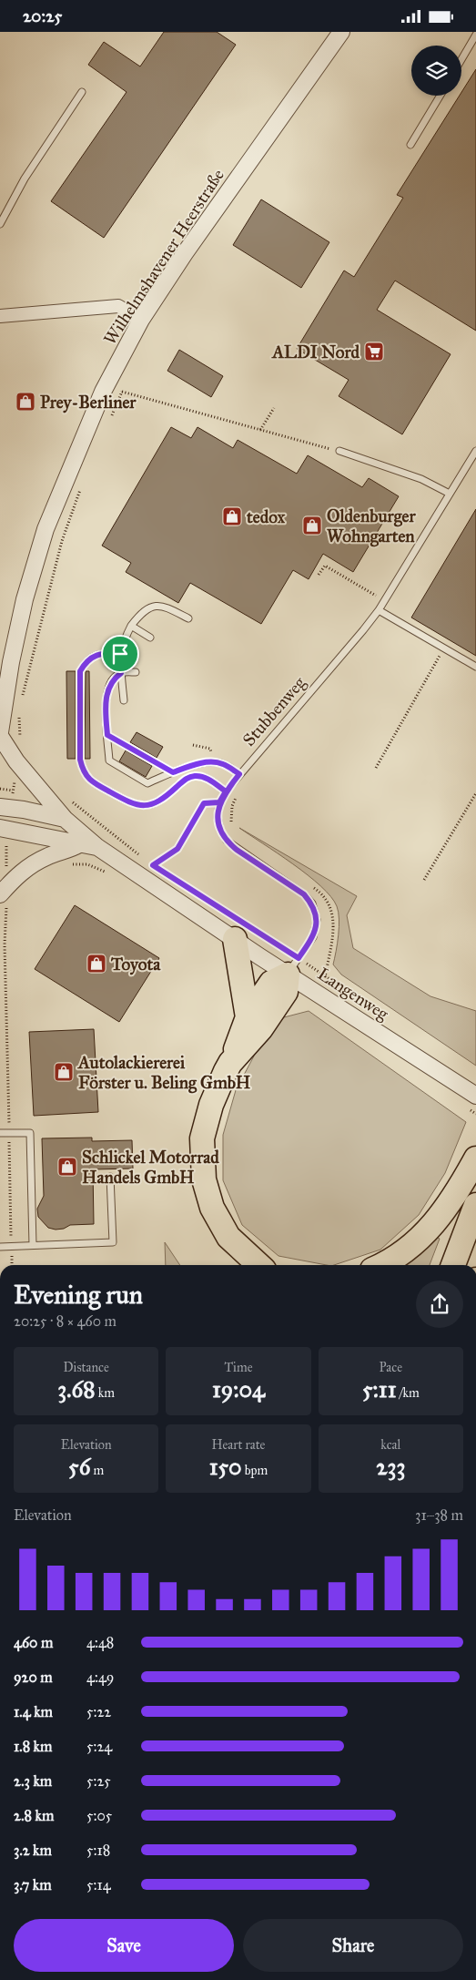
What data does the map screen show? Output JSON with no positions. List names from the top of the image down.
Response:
{
  "streets": {
    "street": ["Wilhelmshavener Heerstraße", "Langenweg"],
    "lane": ["Stubbenweg"]
  },
  "crossings": [
    ["Stubbenweg", "Langenweg"]
  ],
  "places": {
    "supermarket": ["ALDI Nord"],
    "shop": [
      "Prey-Berliner",
      "tedox",
      "Oldenburger Wohngarten",
      "Toyota",
      "Autolackiererei Förster u. Beling GmbH",
      "Schlickel Motorrad Handels GmbH"
    ]
  },
  "page": {
    "status": "20:25",
    "heading": ["Evening run", "20:25 · 8 × 460 m"],
    "stats": [
      ["Distance", "3.68 km"],
      ["Time", "19:04"],
      ["Pace", "5:11 /km"],
      ["Elevation", "56 m"],
      ["Heart rate", "150 bpm"],
      ["kcal", "233"]
    ],
    "chart": ["Elevation", "31–38 m"],
    "list": [
      {
        "name": "460 m",
        "note": "4:48"
      },
      {
        "name": "920 m",
        "note": "4:49"
      },
      {
        "name": "1.4 km",
        "note": "5:22"
      },
      {
        "name": "1.8 km",
        "note": "5:24"
      },
      {
        "name": "2.3 km",
        "note": "5:25"
      },
      {
        "name": "2.8 km",
        "note": "5:05"
      },
      {
        "name": "3.2 km",
        "note": "5:18"
      },
      {
        "name": "3.7 km",
        "note": "5:14"
      }
    ],
    "buttons": ["Save", "Share"]
  }
}
